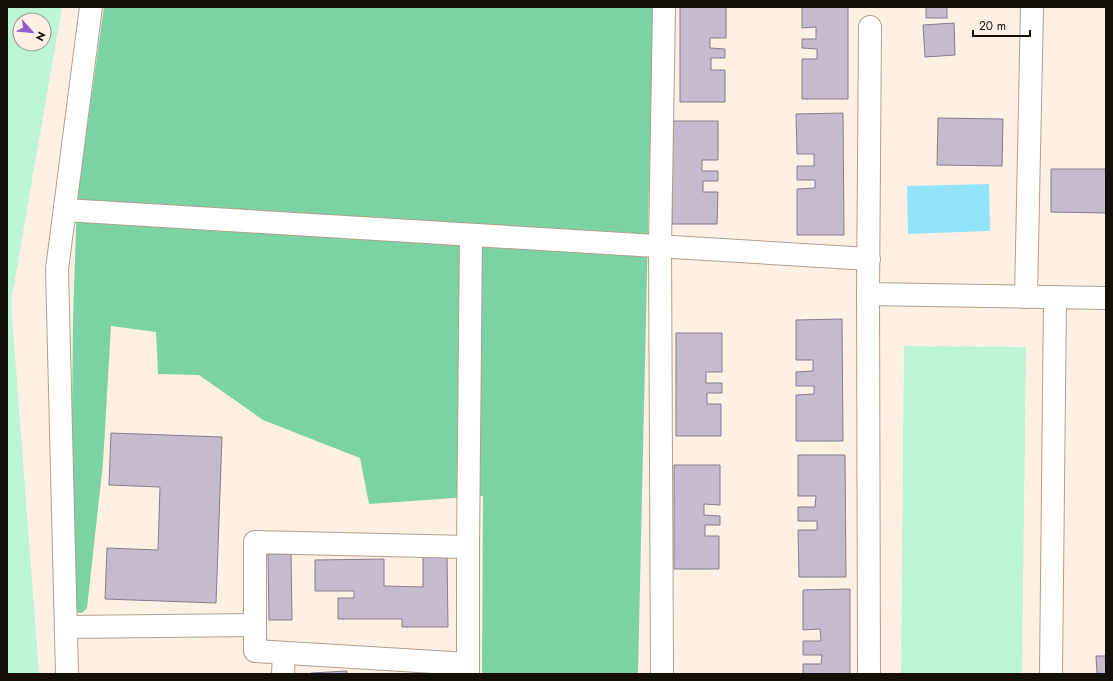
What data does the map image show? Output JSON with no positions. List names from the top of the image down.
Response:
{
  "scale_bar": "20 m",
  "north": "bottom right"
}
